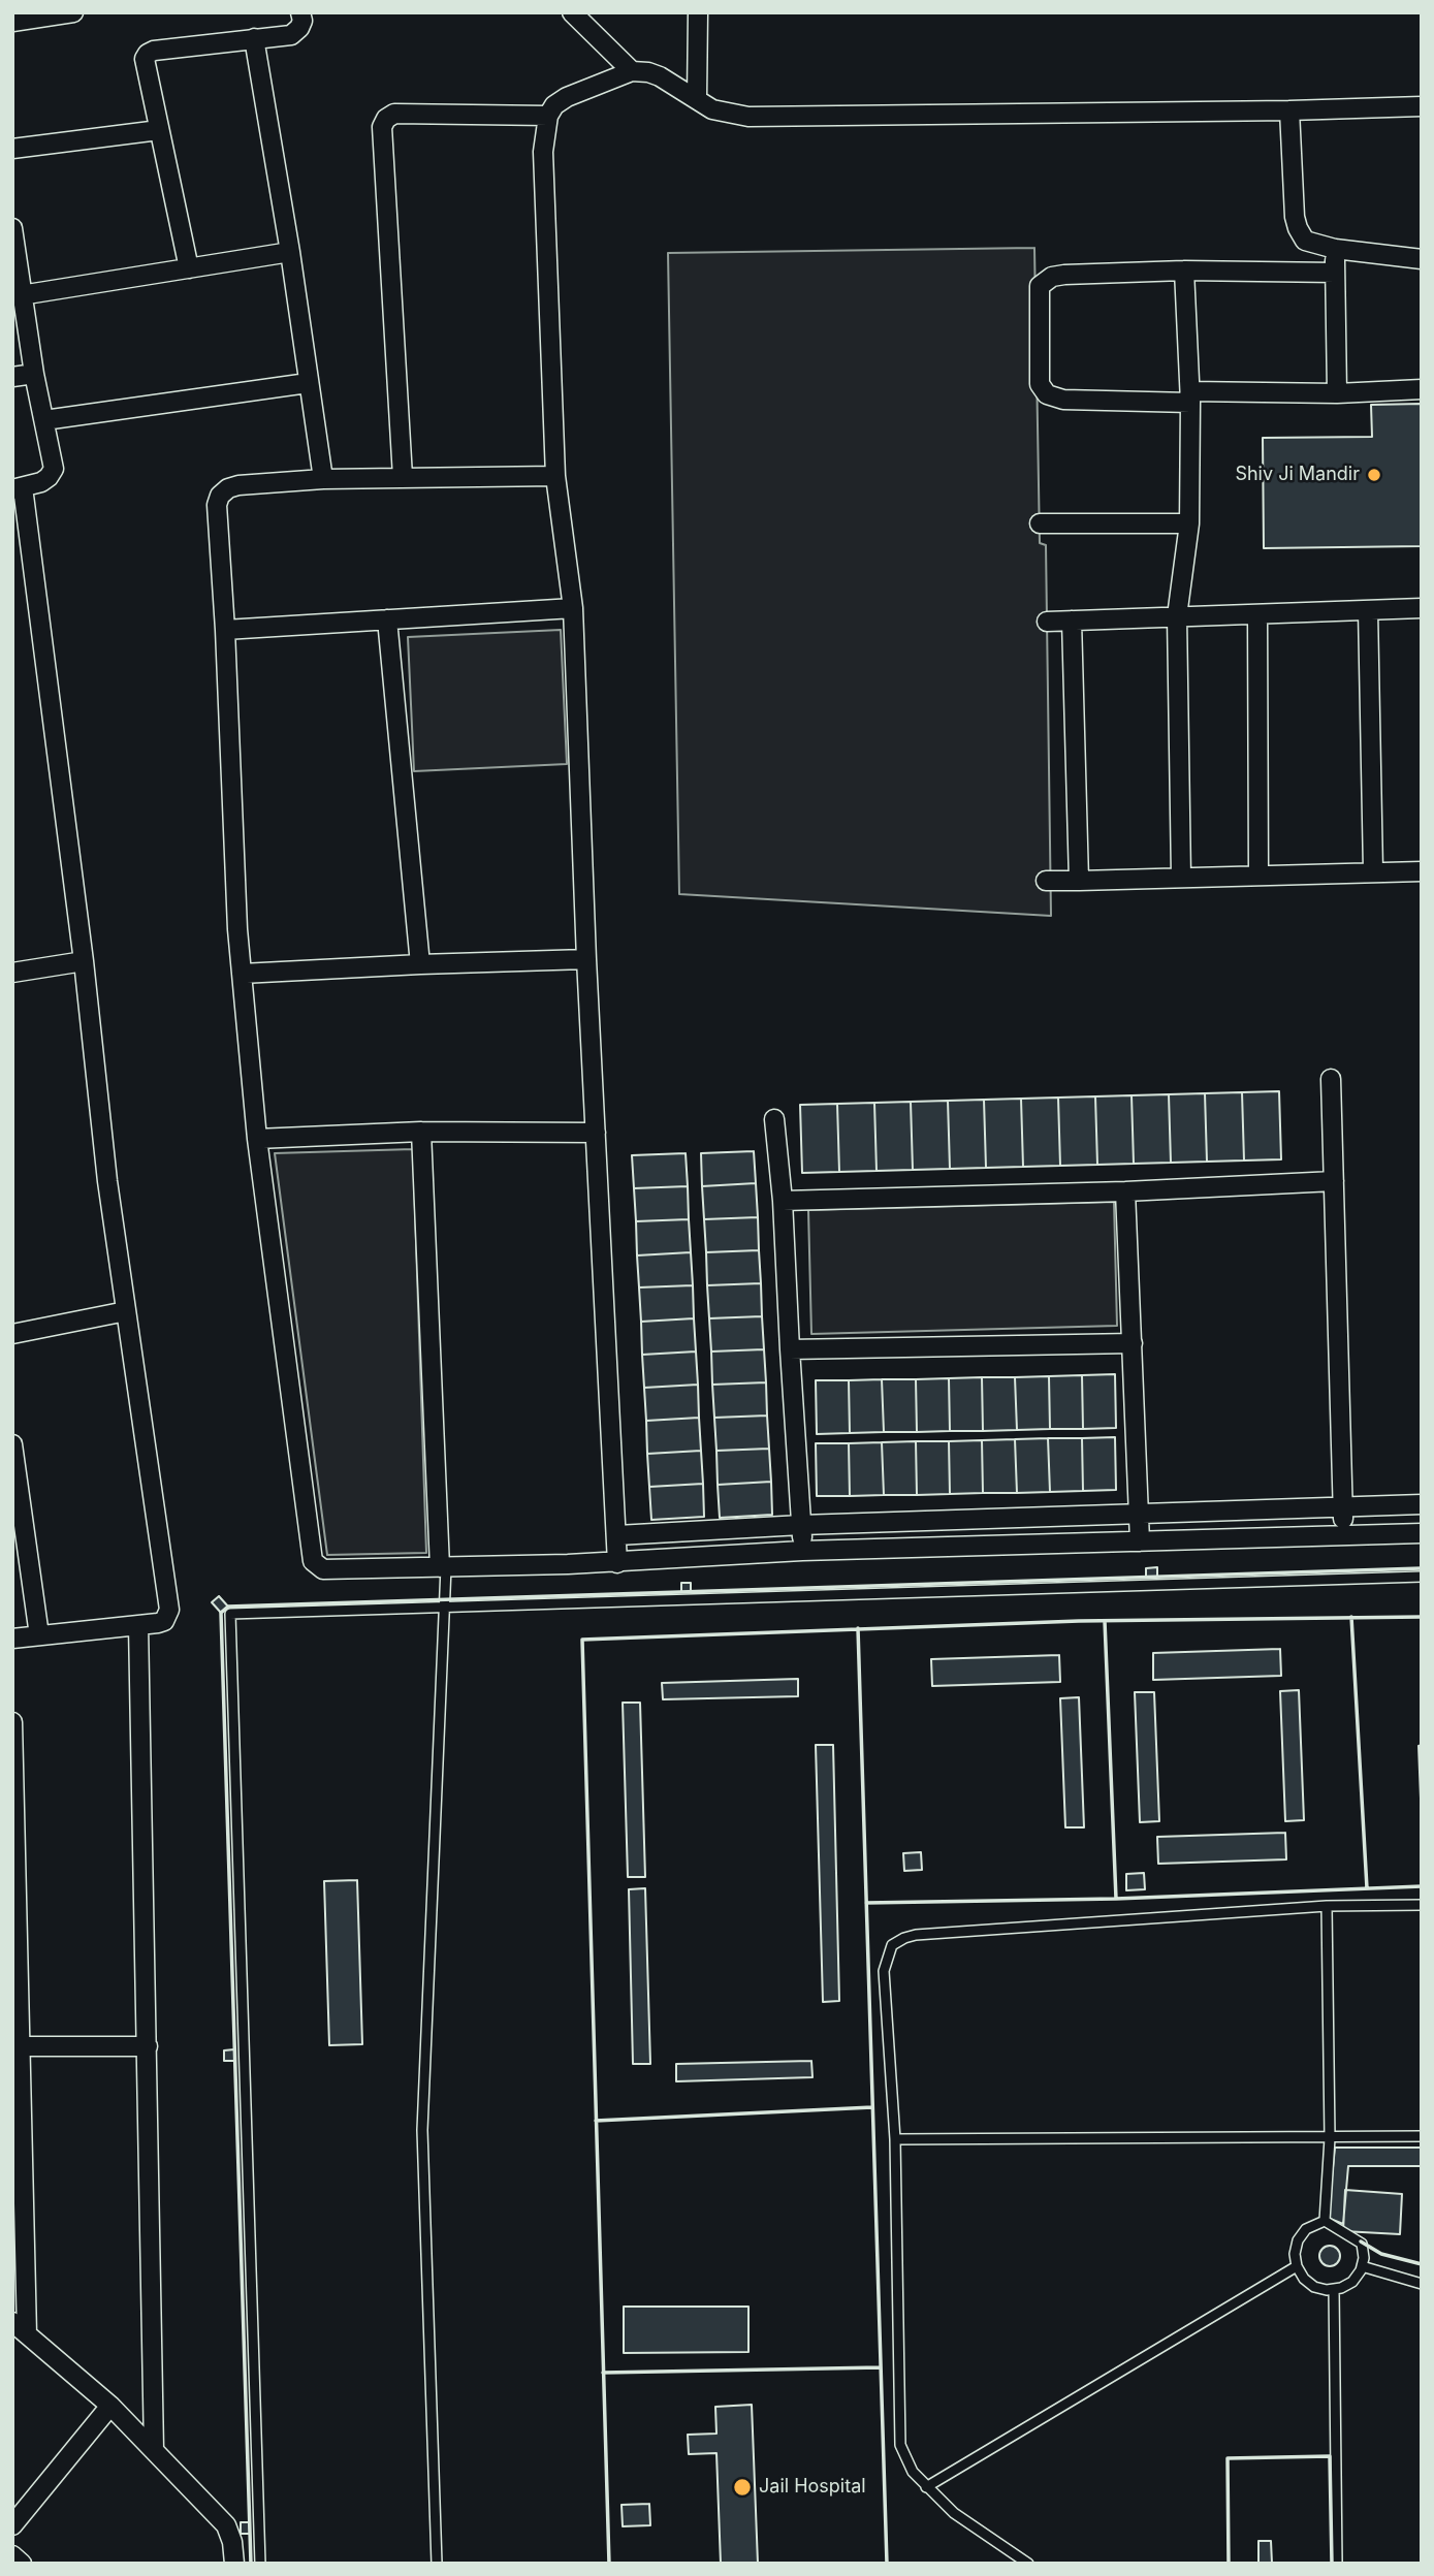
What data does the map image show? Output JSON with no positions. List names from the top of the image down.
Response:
{
  "places": ["Shiv Ji Mandir", "Jail Hospital"]
}
